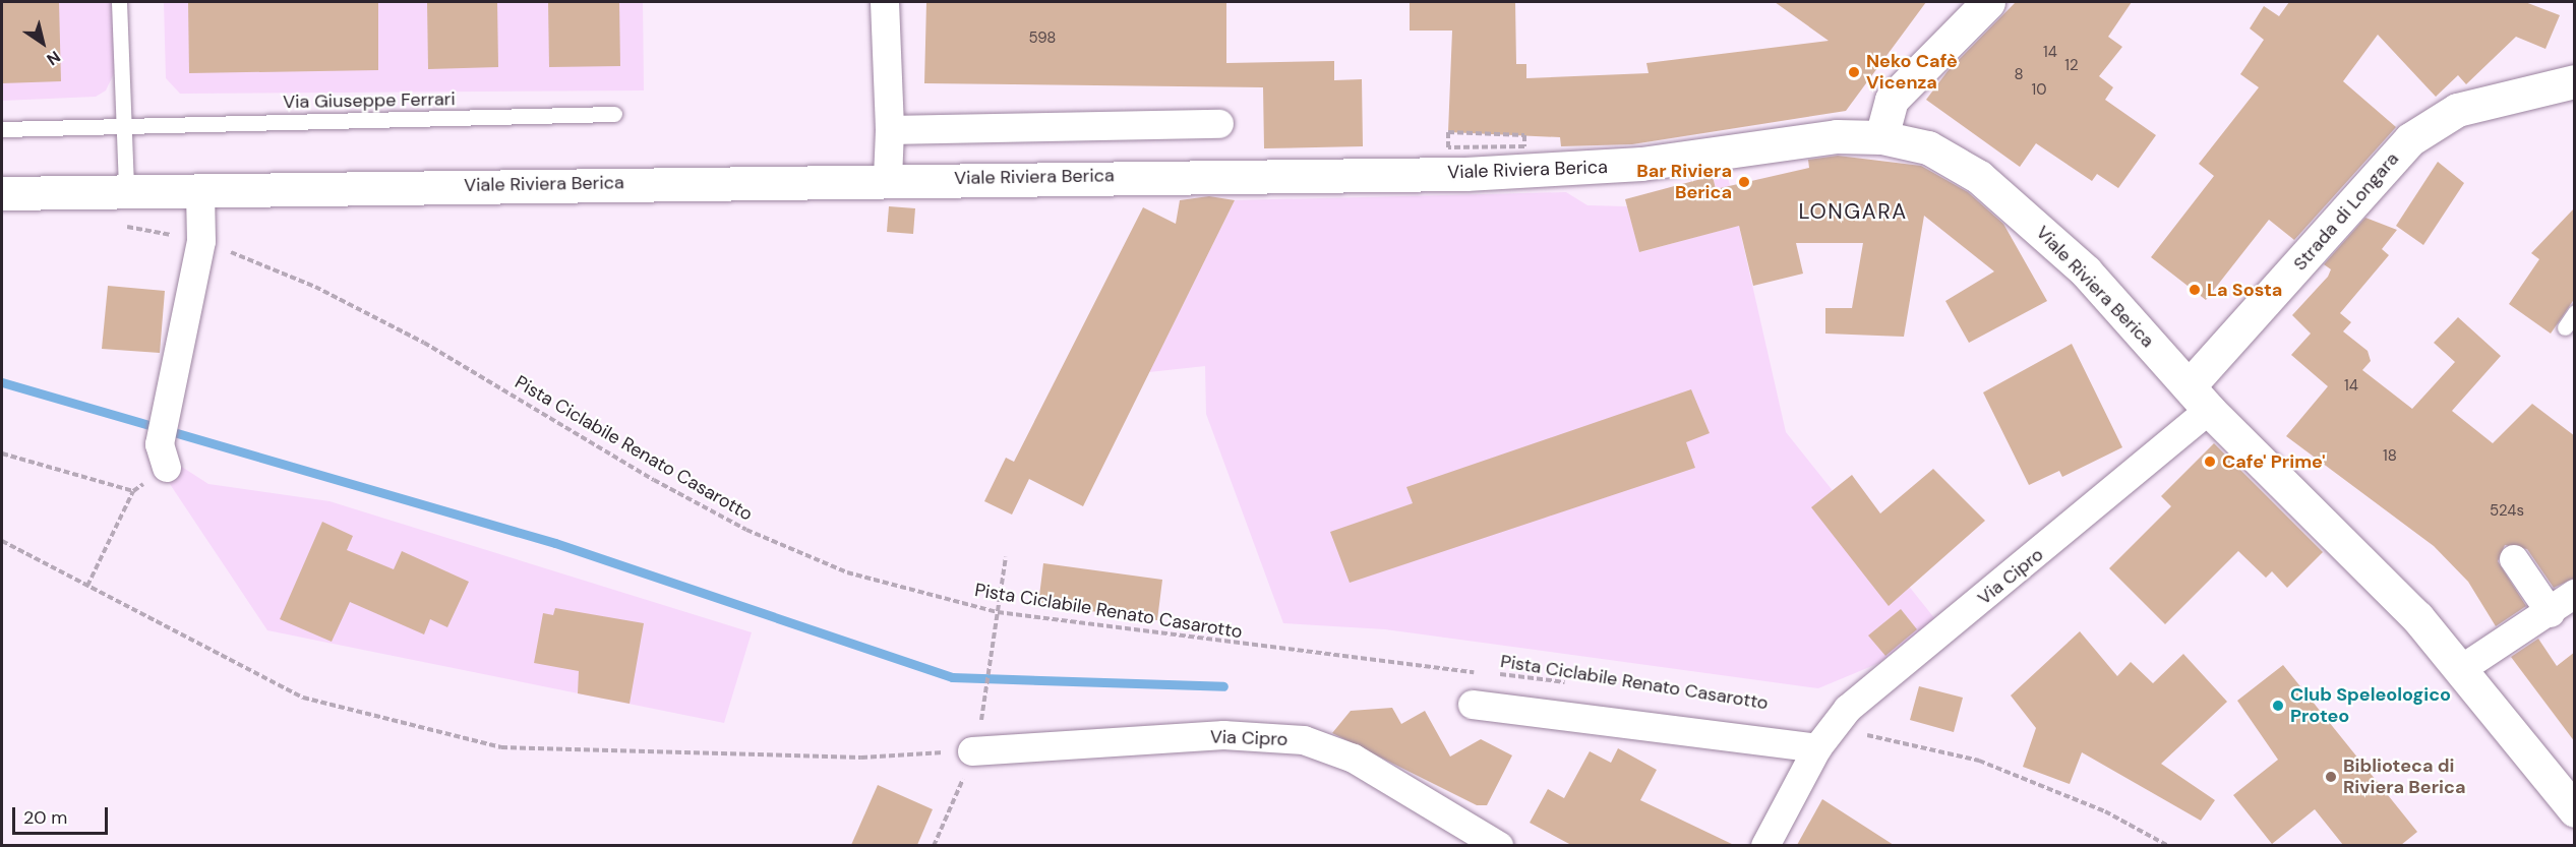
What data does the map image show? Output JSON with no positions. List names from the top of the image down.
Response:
{
  "streets": {
    "main road": ["Viale Riviera Berica", "Strada di Longara"],
    "street": ["Via Cipro"],
    "lane": ["Via Giuseppe Ferrari"],
    "path": ["Pista Ciclabile Renato Casarotto"]
  },
  "crossings": [
    ["Viale Riviera Berica", "Strada di Longara"],
    ["Viale Riviera Berica", "Via Cipro"],
    ["Strada di Longara", "Via Cipro"]
  ],
  "districts": ["LONGARA"],
  "places": [
    "Neko Cafè Vicenza",
    "Bar Riviera Berica",
    "La Sosta",
    "Cafe' Prime'",
    "Club Speleologico Proteo",
    "Biblioteca di Riviera Berica"
  ],
  "house_numbers": [
    "598",
    "14",
    "12",
    "8",
    "10",
    "14",
    "18",
    "524s"
  ],
  "scale_bar": "20 m",
  "north": "bottom right"
}
